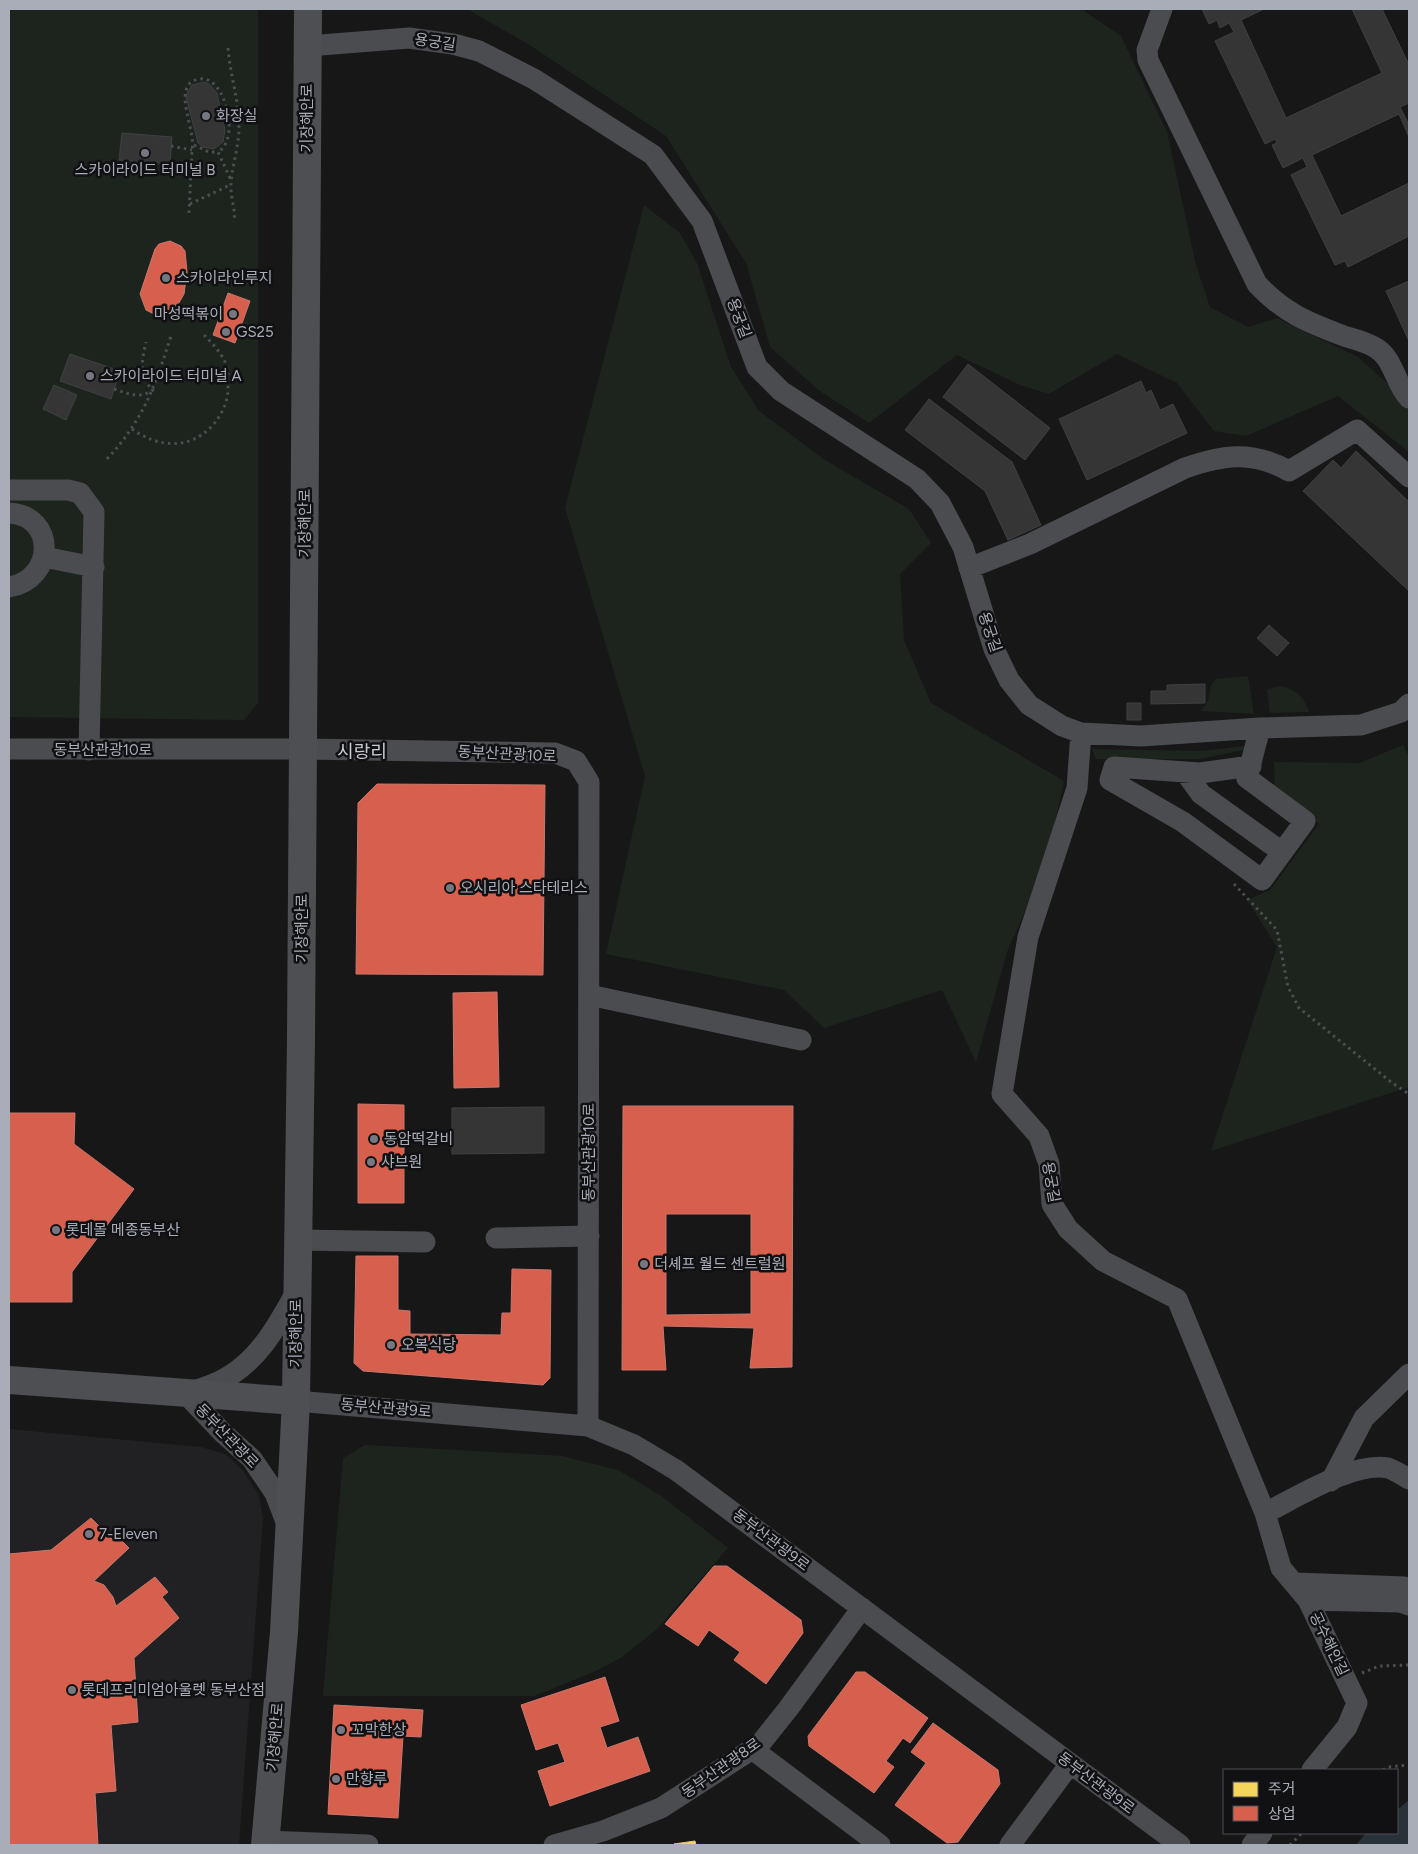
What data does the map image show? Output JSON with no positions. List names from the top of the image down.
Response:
{
  "streets": {
    "main road": ["기장해안로", "동부산관광로"],
    "street": [
      "용궁길",
      "동부산관광10로",
      "동부산관광9로",
      "공수해안길",
      "동부산관광8로"
    ]
  },
  "crossings": [
    ["용궁길", "기장해안로"],
    ["용궁길", "공수해안길"],
    ["기장해안로", "동부산관광10로"],
    ["기장해안로", "동부산관광9로"],
    ["기장해안로", "동부산관광로"],
    ["동부산관광10로", "동부산관광9로"],
    ["동부산관광9로", "동부산관광로"],
    ["동부산관광9로", "동부산관광8로"]
  ],
  "districts": ["시랑리"],
  "places": [
    "화장실",
    "스카이라이드 터미널 B",
    "스카이라인루지",
    "마성떡볶이",
    "GS25",
    "스카이라이드 터미널 A",
    "오시리아 스타테리스",
    "동암떡갈비",
    "샤브원",
    "롯데몰 메종동부산",
    "더셰프 월드 센트럴원",
    "오복식당",
    "7-Eleven",
    "롯데프리미엄아울렛 동부산점",
    "꼬막한상",
    "만향루"
  ],
  "legend": ["주거", "상업"]
}
